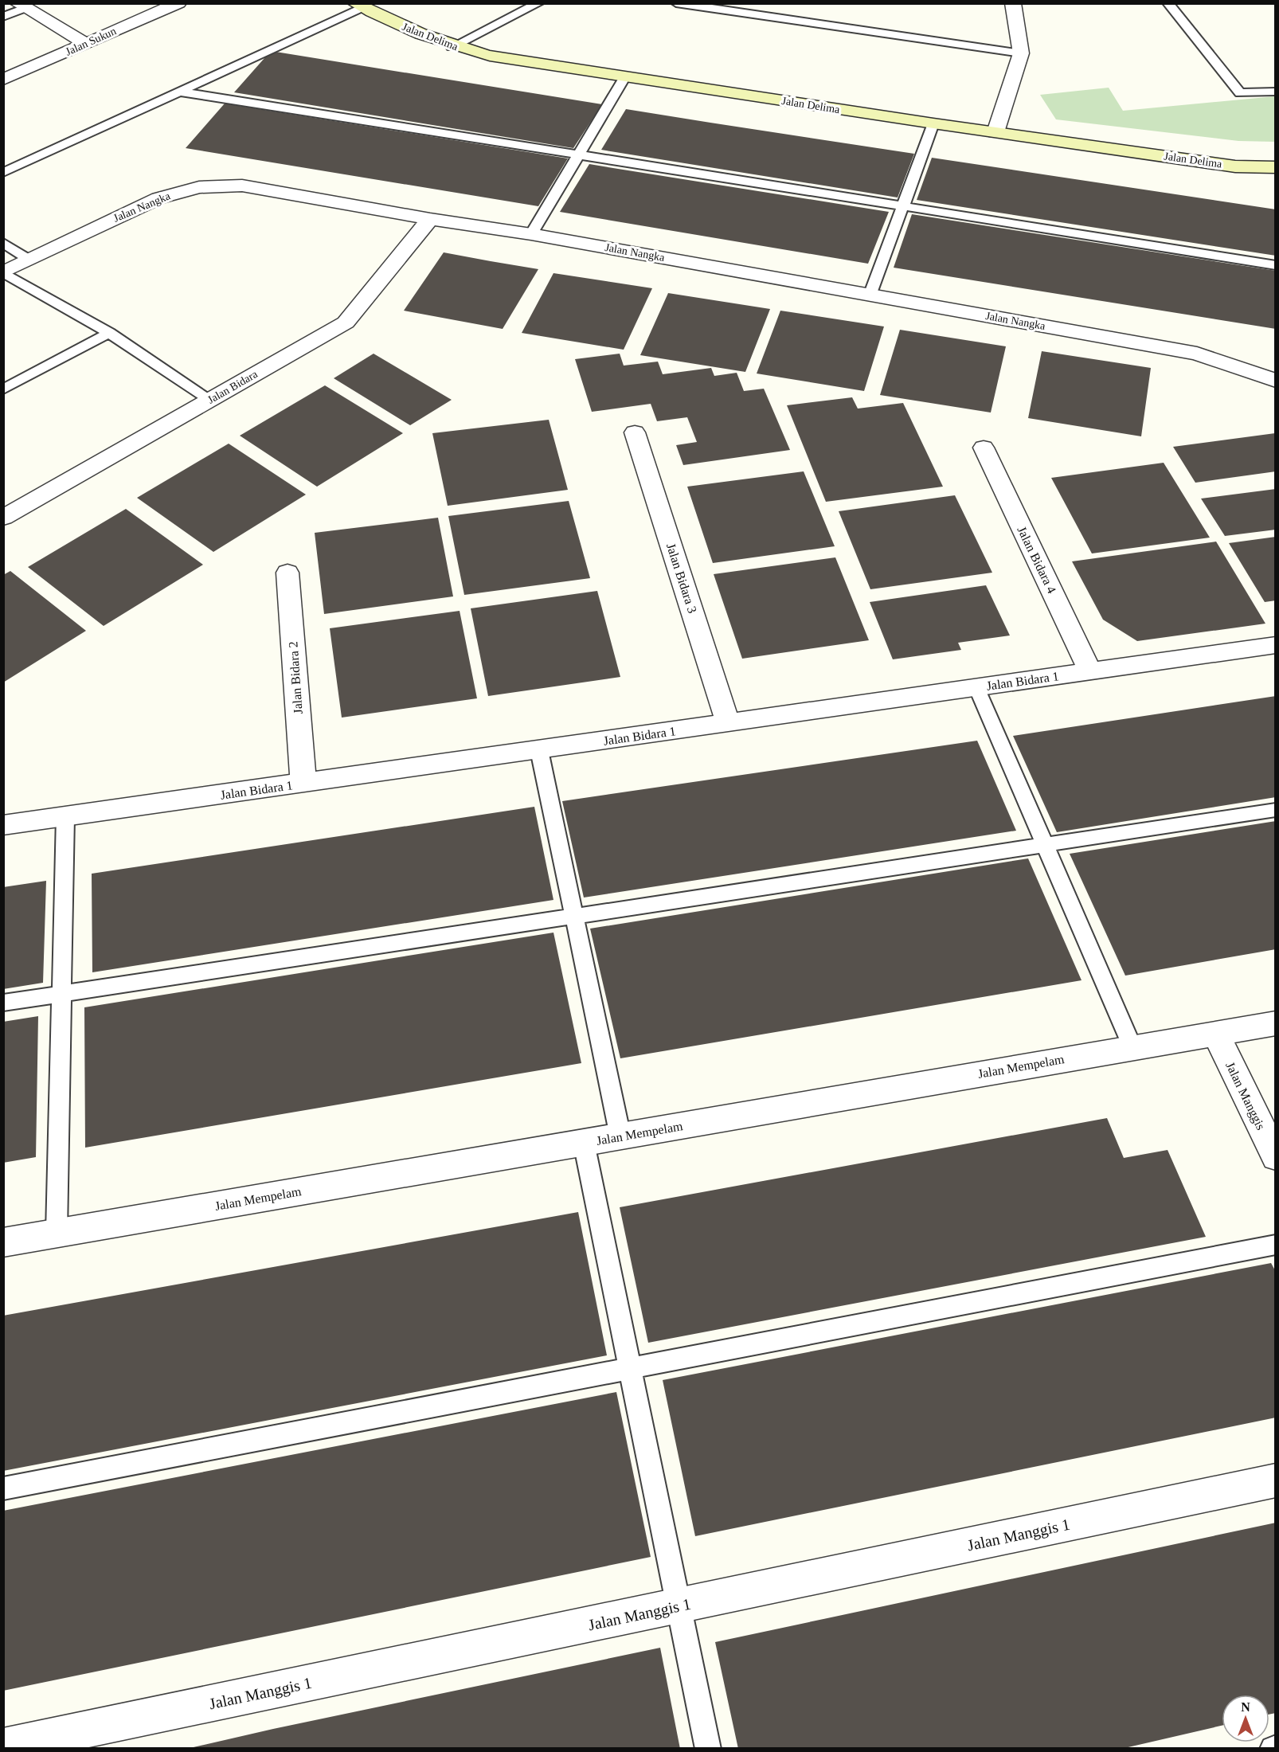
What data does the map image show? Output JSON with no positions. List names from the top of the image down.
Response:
{
  "streets": {
    "street": [
      "Jalan Delima",
      "Jalan Sukun",
      "Jalan Nangka",
      "Jalan Bidara",
      "Jalan Bidara 4",
      "Jalan Bidara 3",
      "Jalan Bidara 2",
      "Jalan Bidara 1",
      "Jalan Mempelam",
      "Jalan Manggis",
      "Jalan Manggis 1"
    ]
  },
  "crossings": [
    ["Jalan Nangka", "Jalan Bidara"],
    ["Jalan Bidara 4", "Jalan Bidara 1"],
    ["Jalan Bidara 3", "Jalan Bidara 1"],
    ["Jalan Bidara 2", "Jalan Bidara 1"],
    ["Jalan Mempelam", "Jalan Manggis"]
  ],
  "north": "top"
}
